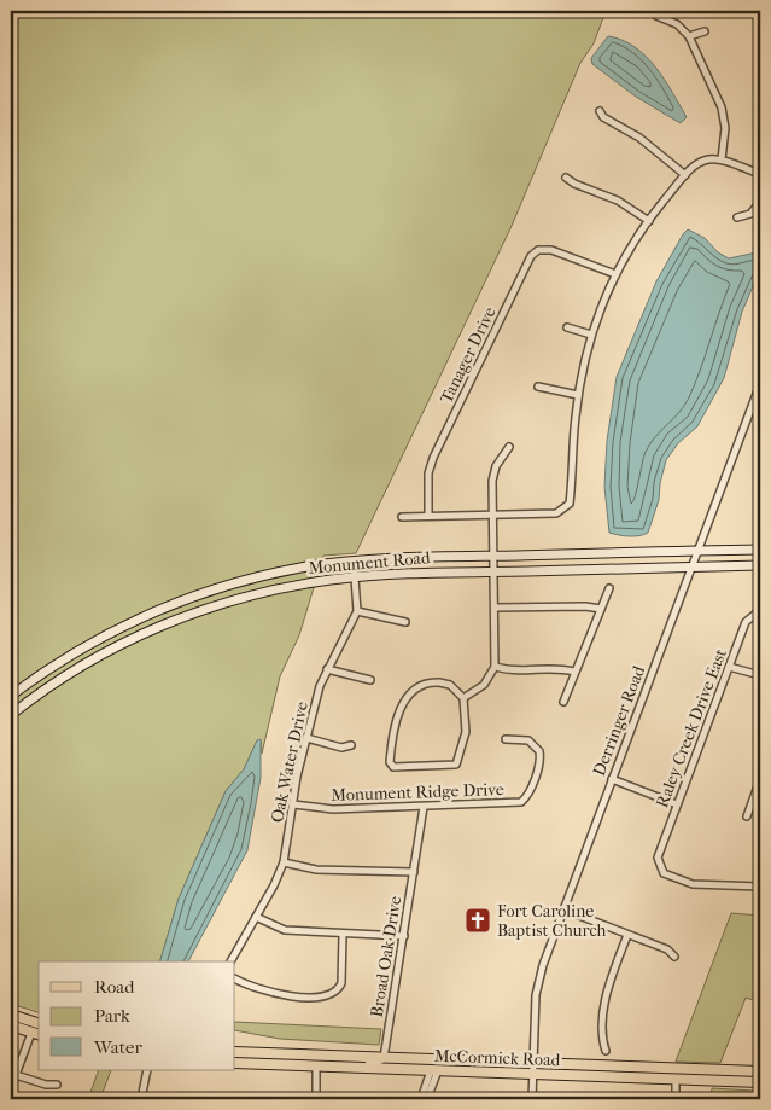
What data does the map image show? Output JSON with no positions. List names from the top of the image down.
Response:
{
  "streets": {
    "main road": ["Monument Road", "McCormick Road"],
    "street": [
      "Tanager Drive",
      "Derringer Road",
      "Raley Creek Drive East",
      "Oak Water Drive",
      "Monument Ridge Drive",
      "Broad Oak Drive"
    ]
  },
  "crossings": [
    ["Monument Road", "Derringer Road"],
    ["Monument Road", "Oak Water Drive"],
    ["Derringer Road", "McCormick Road"],
    ["Oak Water Drive", "Monument Ridge Drive"],
    ["Monument Ridge Drive", "Broad Oak Drive"],
    ["Broad Oak Drive", "McCormick Road"]
  ],
  "places": {
    "church": ["Fort Caroline Baptist Church"]
  },
  "legend": ["Road", "Park", "Water"]
}
